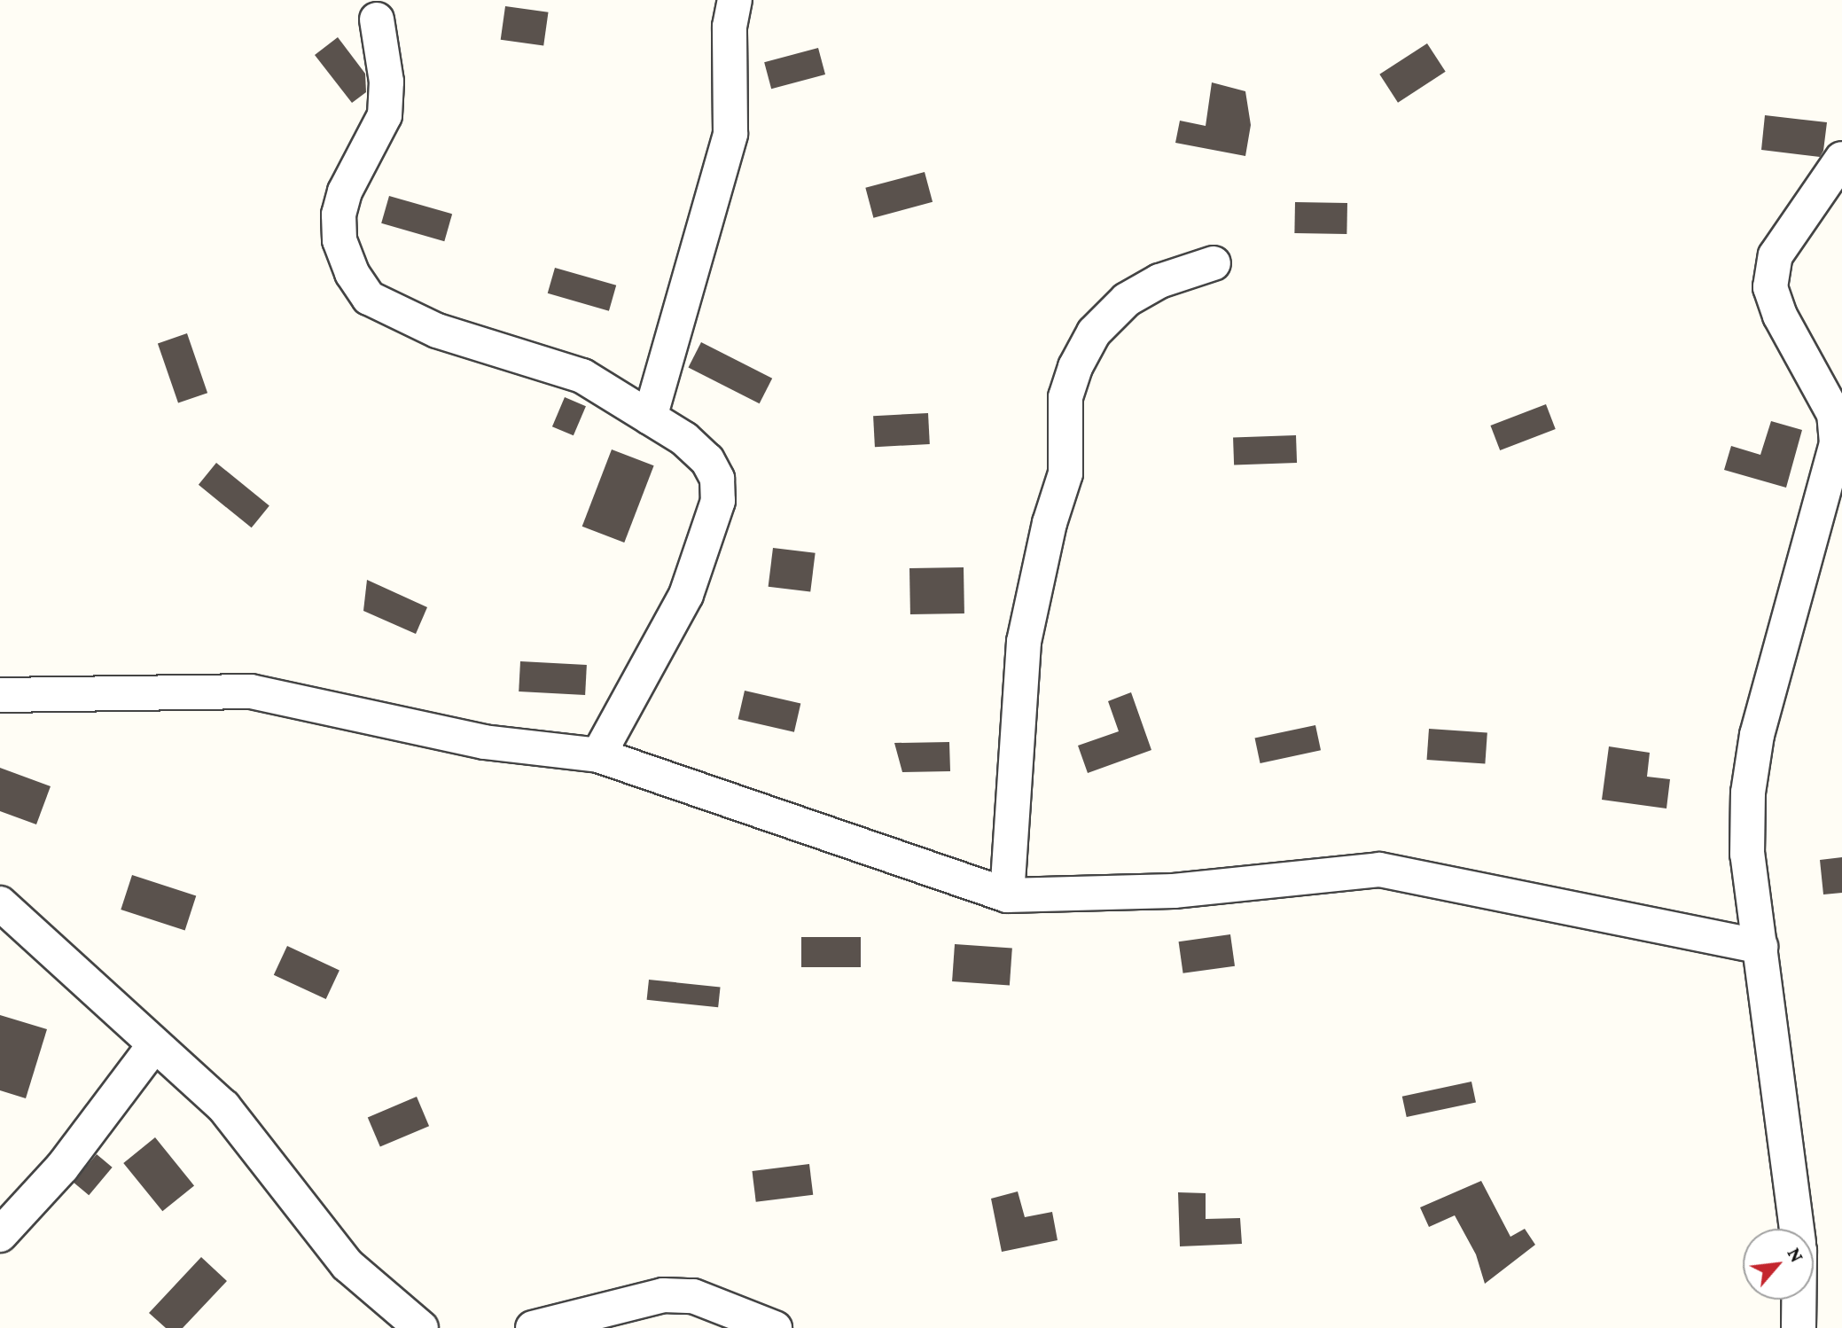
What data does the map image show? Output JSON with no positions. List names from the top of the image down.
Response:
{
  "north": "top right"
}
